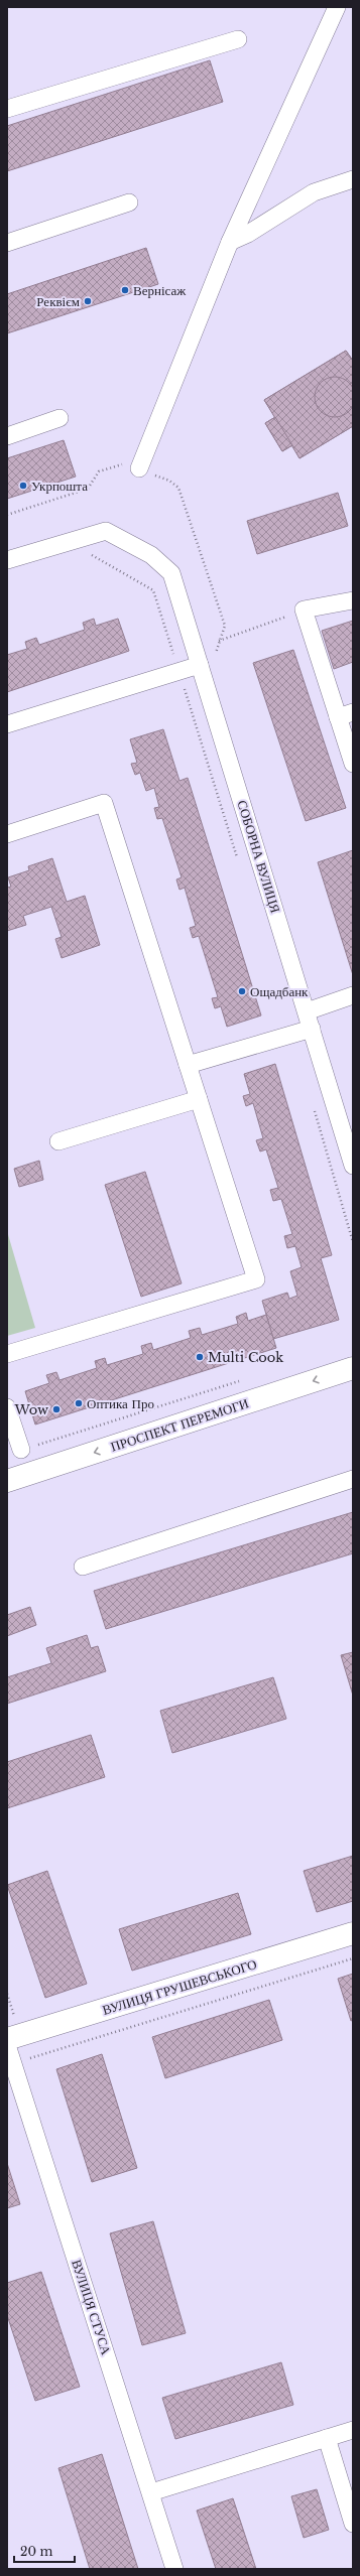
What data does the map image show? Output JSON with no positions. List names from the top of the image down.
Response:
{
  "streets": {
    "street": [
      "СОБОРНА ВУЛИЦЯ",
      "ПРОСПЕКТ ПЕРЕМОГИ",
      "ВУЛИЦЯ ГРУШЕВСЬКОГО",
      "ВУЛИЦЯ СТУСА"
    ]
  },
  "places": [
    "Вернісаж",
    "Реквієм",
    "Укрпошта",
    "Ощадбанк",
    "Multi Cook",
    "Оптика Про",
    "Wow"
  ],
  "scale_bar": "20 m"
}
